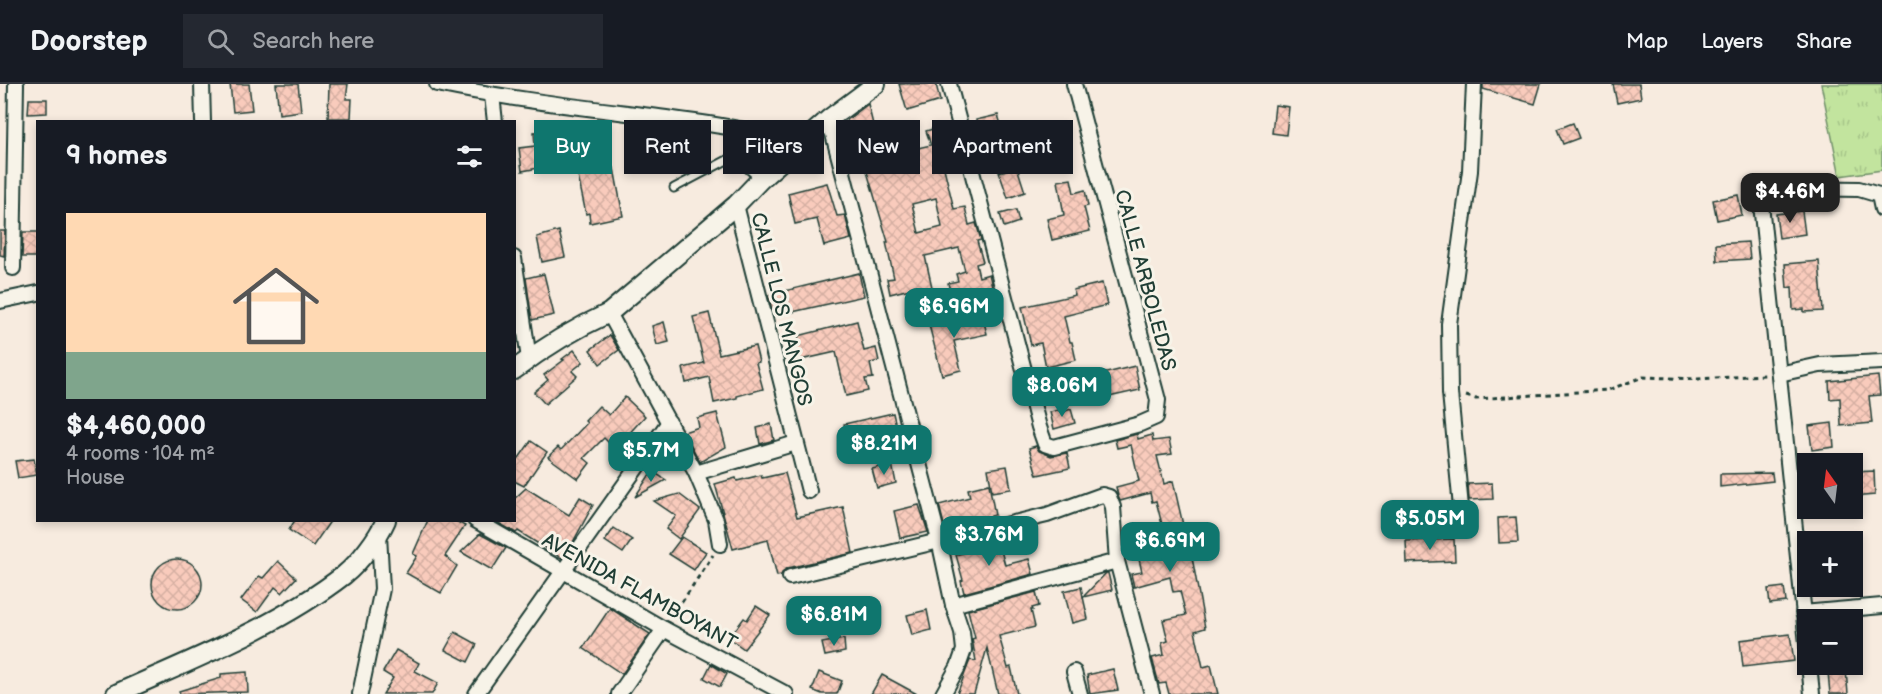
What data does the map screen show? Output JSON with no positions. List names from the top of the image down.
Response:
{
  "streets": {
    "street": ["CALLE ARBOLEDAS", "CALLE LOS MANGOS", "AVENIDA FLAMBOYANT"]
  },
  "north": "top",
  "page": {
    "header": "Doorstep",
    "search": "Search here",
    "nav": ["Map", "Layers", "Share"],
    "chip": [
      "Buy",
      "Rent",
      "Filters",
      "New",
      "Apartment"
    ],
    "heading": "9 homes",
    "price": [
      "$4.46M",
      "$6.96M",
      "$8.06M",
      "$8.21M",
      "$5.7M",
      "$5.05M",
      "$3.76M",
      "$6.69M",
      "$6.81M"
    ],
    "list": [
      {
        "name": "$4,460,000",
        "note": "4 rooms · 104 m² · House"
      }
    ],
    "map_buttons": ["+", "−"]
  }
}
